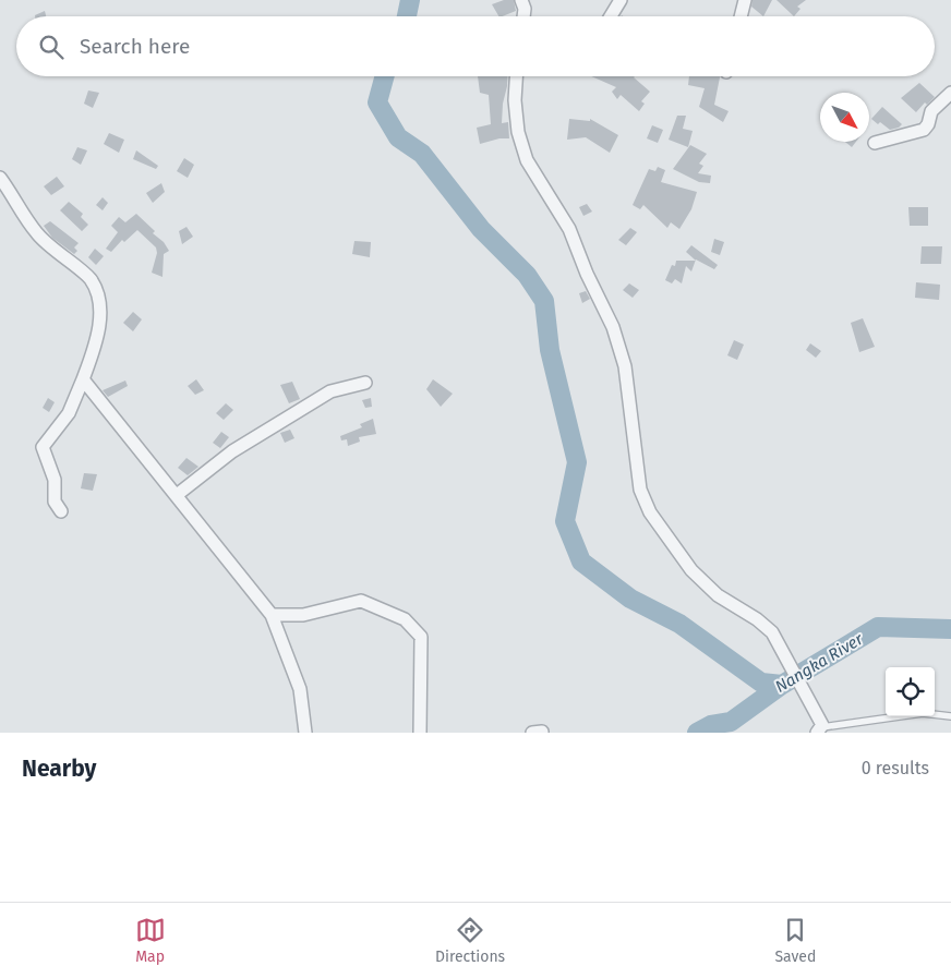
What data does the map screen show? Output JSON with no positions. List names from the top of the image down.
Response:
{
  "water": ["Nangka River"],
  "north": "bottom right",
  "page": {
    "search": "Search here",
    "heading": ["Nearby", "0 results"],
    "nav": ["Map", "Directions", "Saved"]
  }
}
